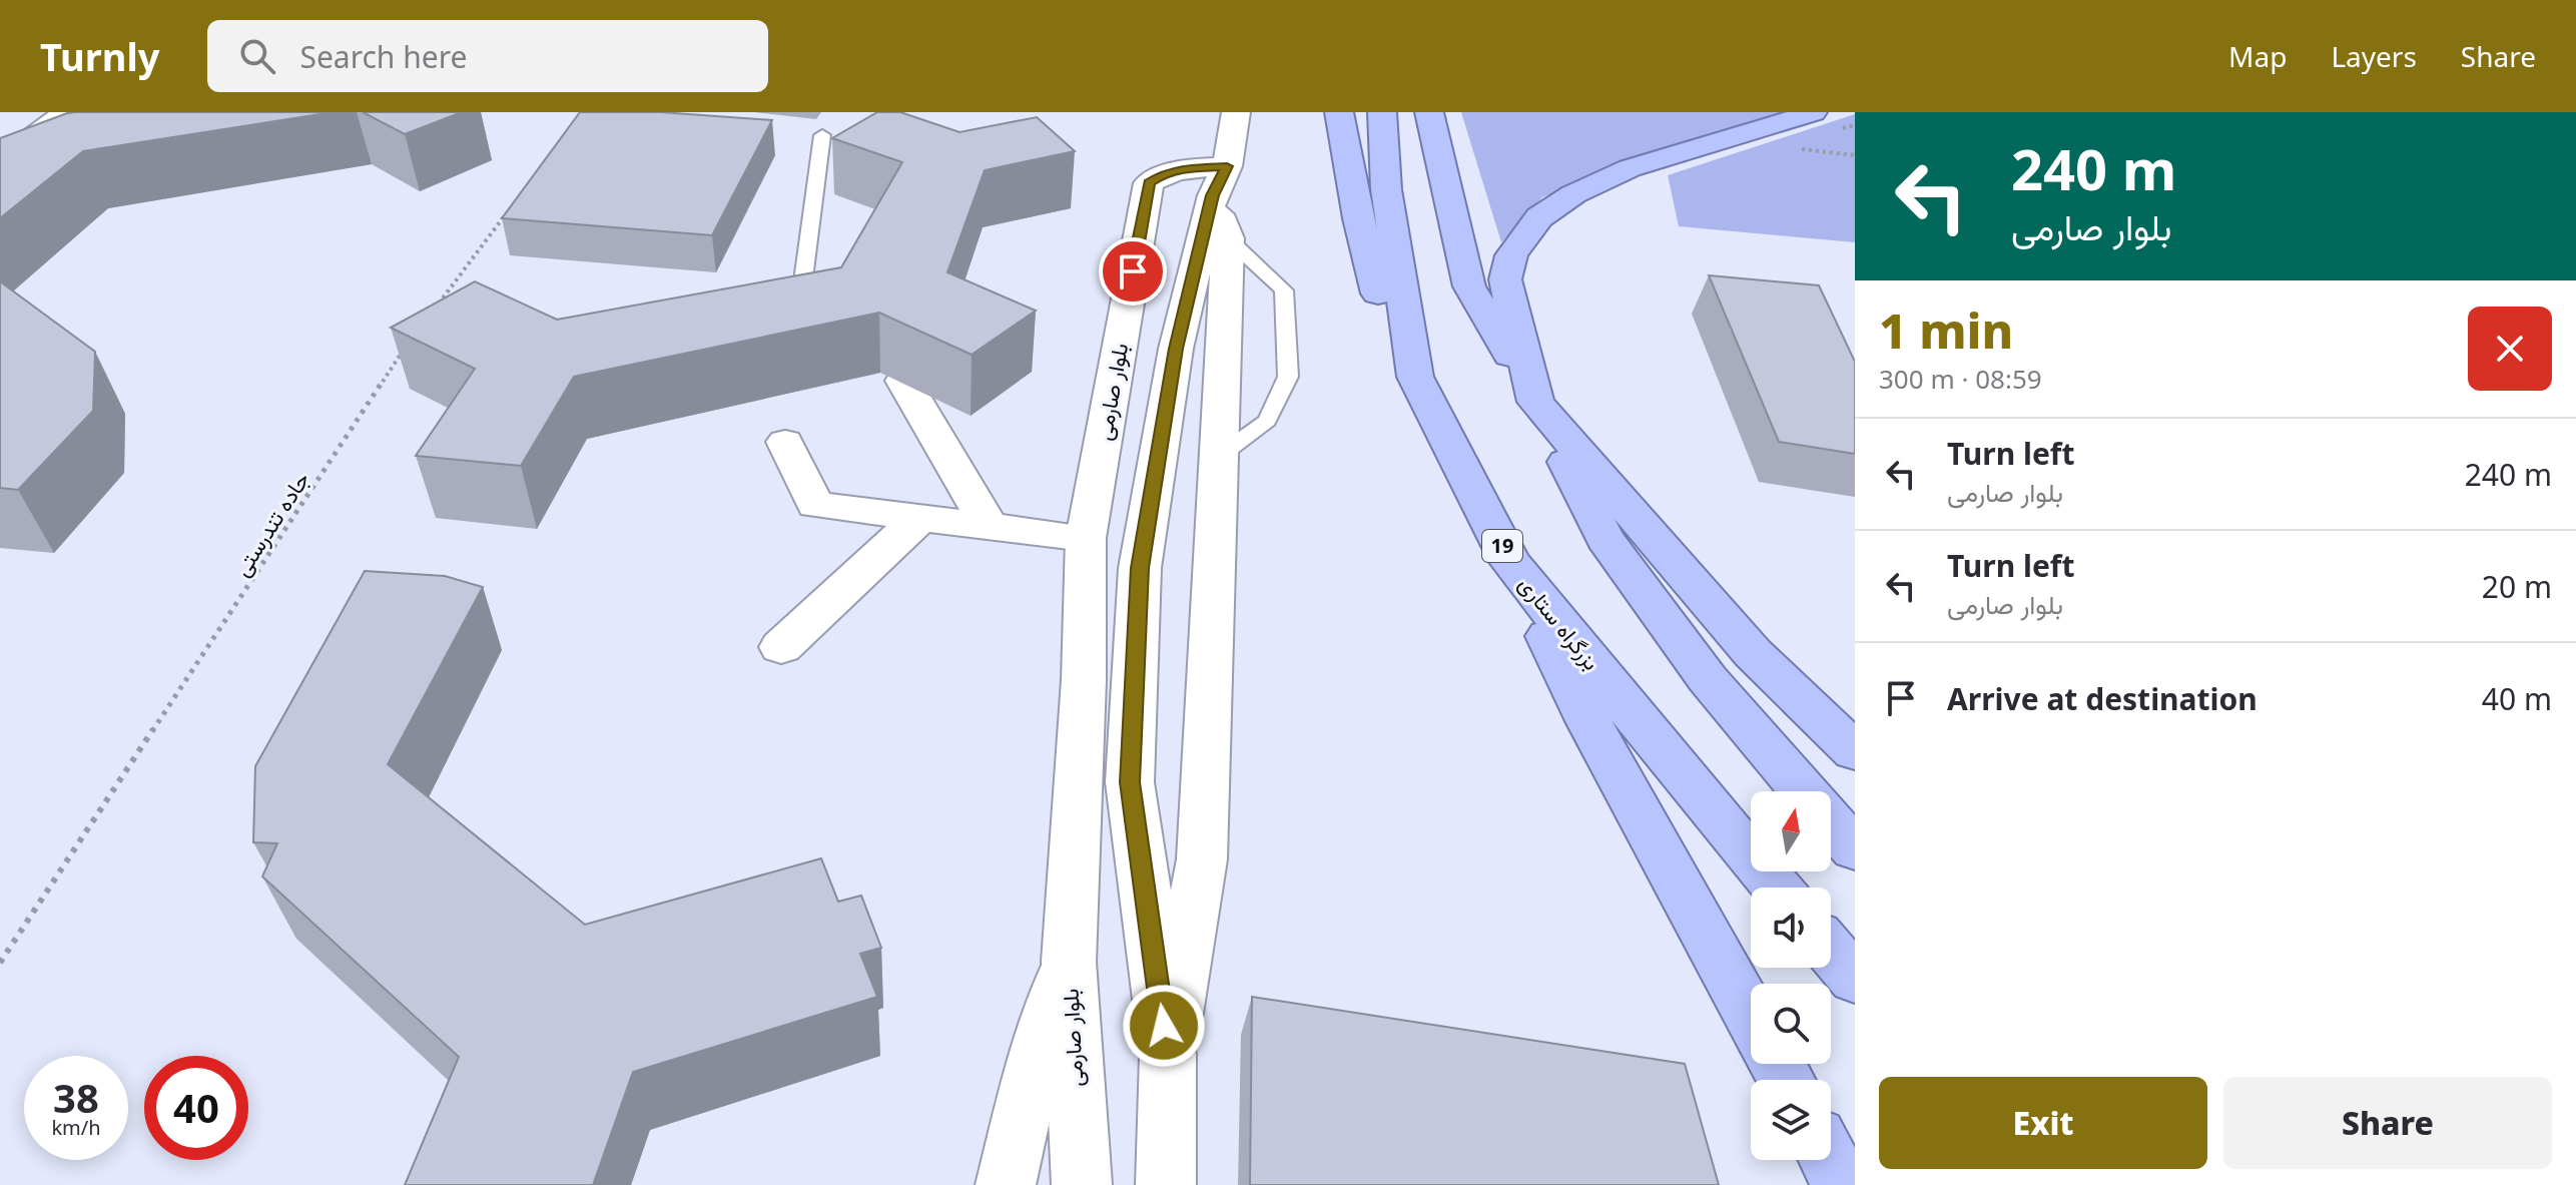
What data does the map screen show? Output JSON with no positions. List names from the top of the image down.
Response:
{
  "streets": {
    "highway": ["19", "بزرگراه ستاری"],
    "street": ["بلوار صارمی"],
    "path": ["جاده تندرستی"]
  },
  "north": "top",
  "page": {
    "header": "Turnly",
    "search": "Search here",
    "nav": ["Map", "Layers", "Share"],
    "turn": ["240 m", "بلوار صارمی"],
    "heading": ["1 min", "300 m · 08:59"],
    "list": [
      {
        "name": "Turn left",
        "note": "بلوار صارمی",
        "value": "240 m"
      },
      {
        "name": "Turn left",
        "note": "بلوار صارمی",
        "value": "20 m"
      },
      {
        "name": "Arrive at destination",
        "value": "40 m"
      }
    ],
    "speed": "38 km/h",
    "limit": "40",
    "buttons": ["Exit", "Share"]
  }
}
